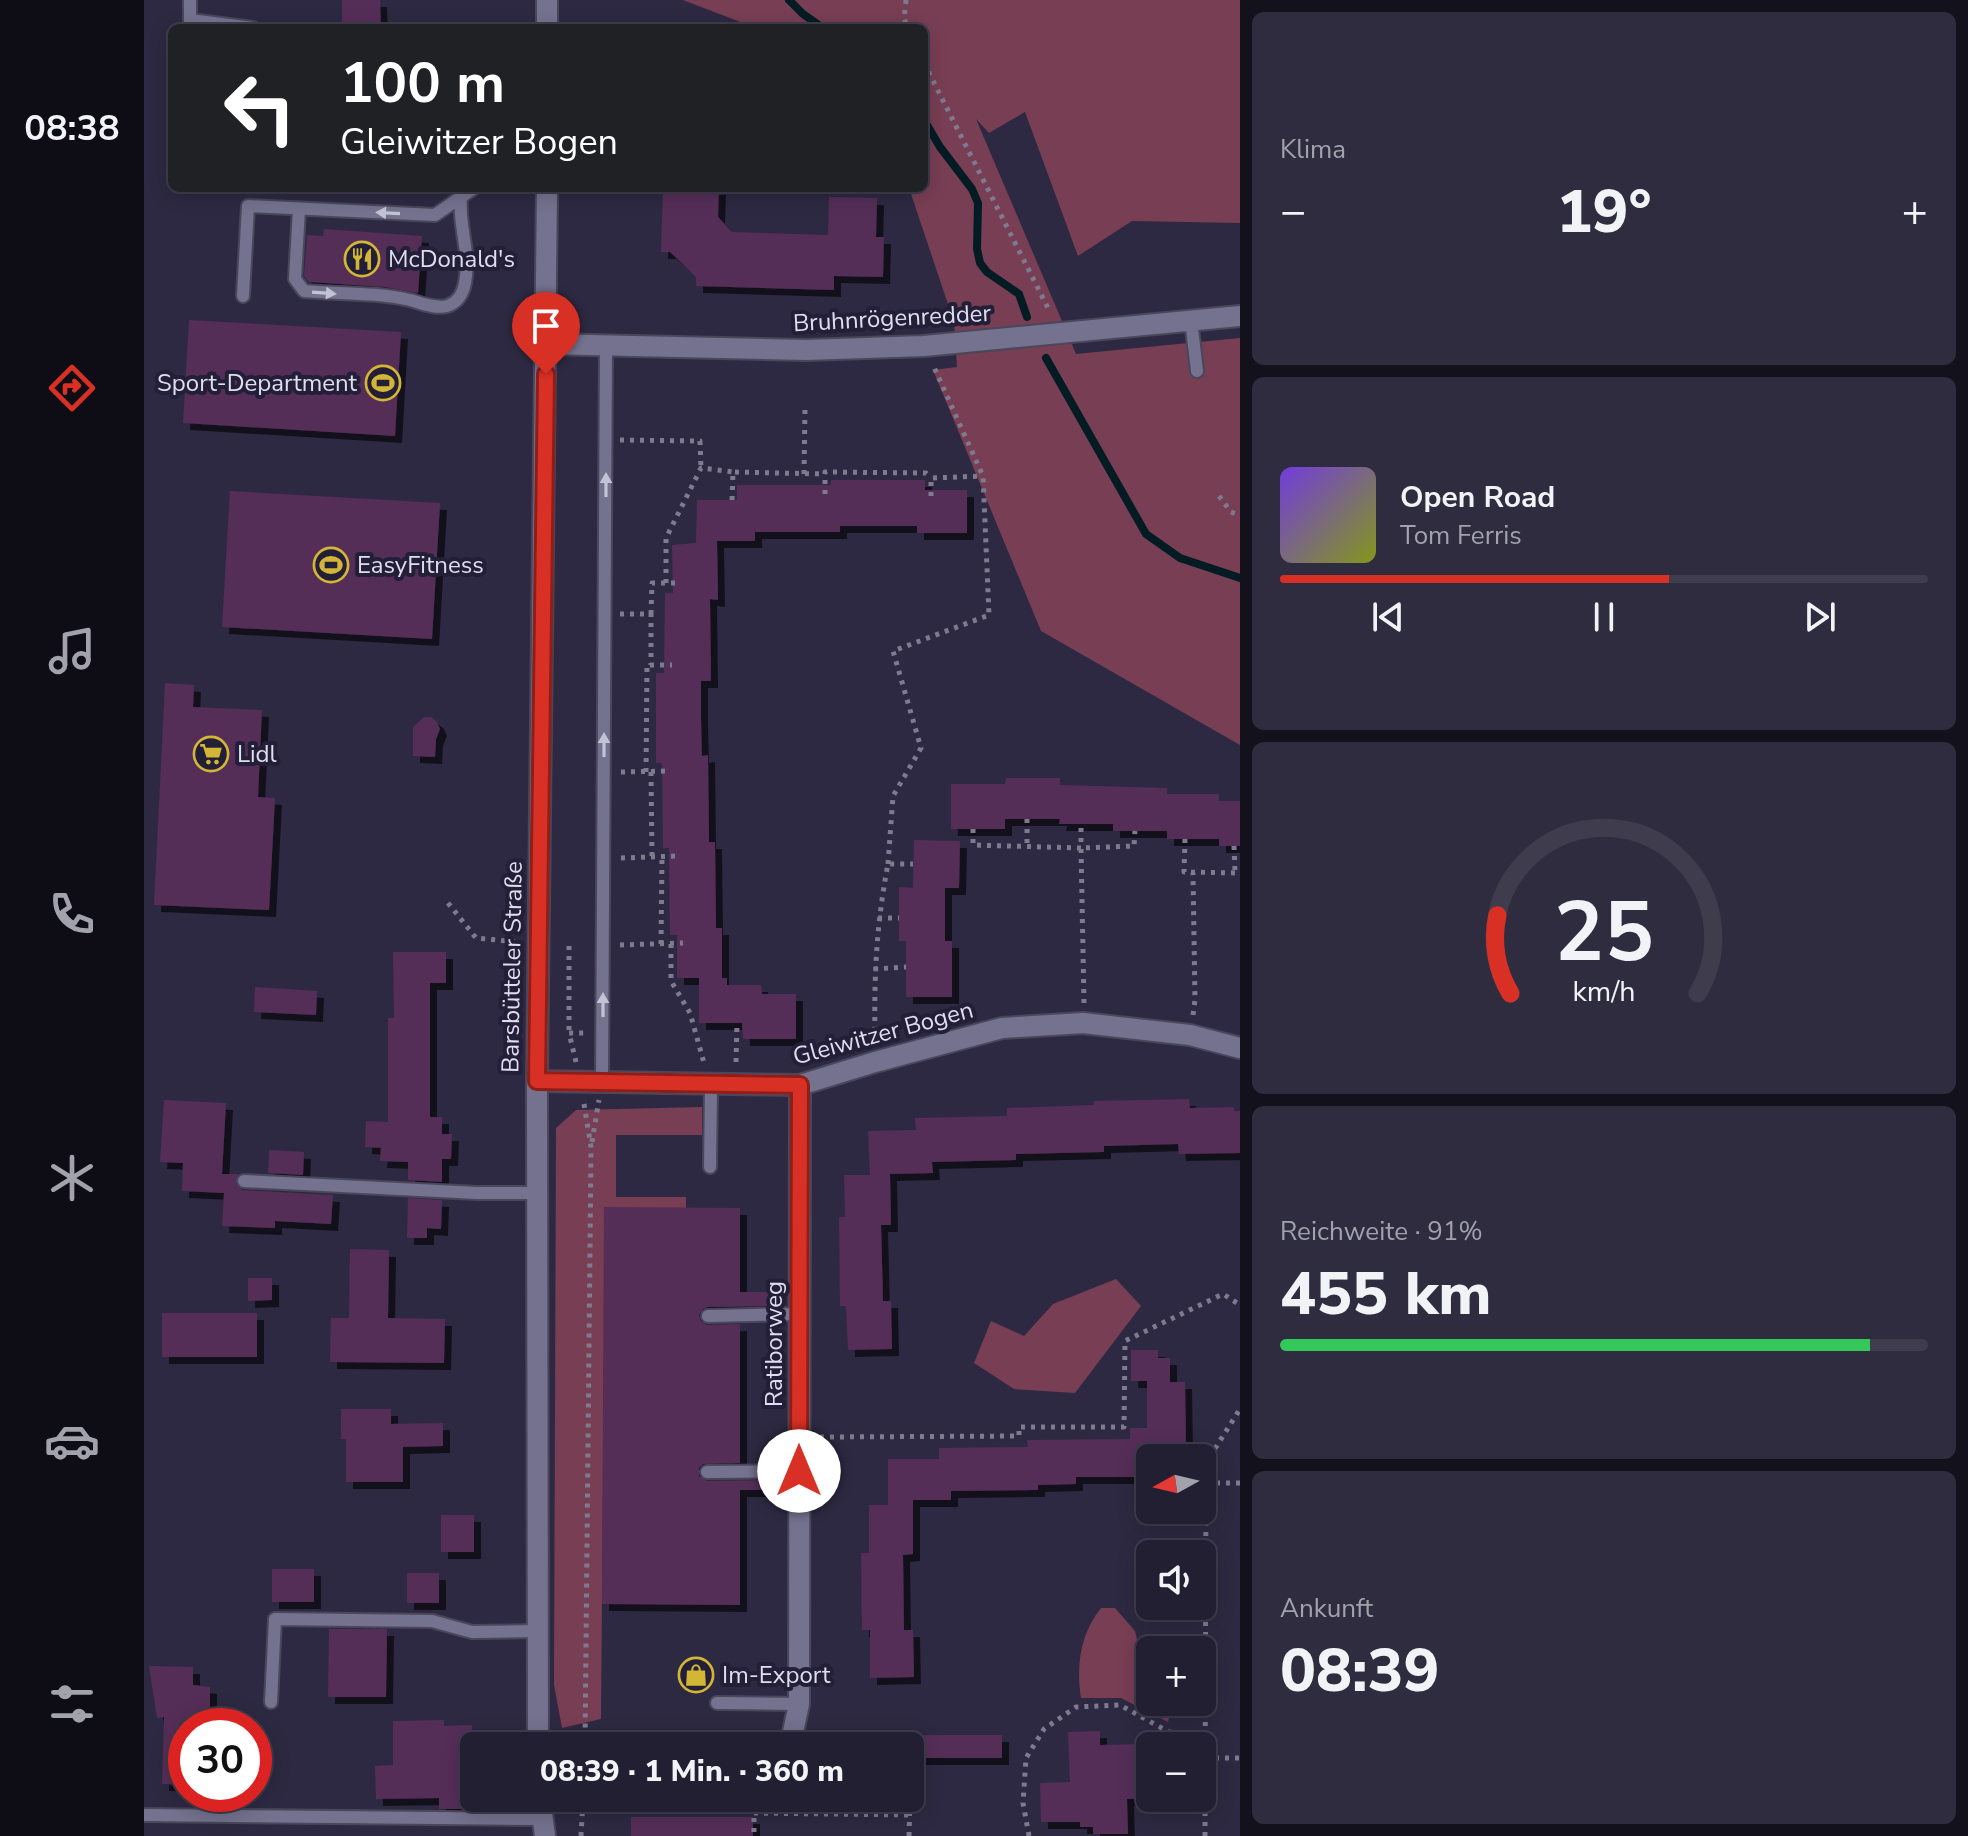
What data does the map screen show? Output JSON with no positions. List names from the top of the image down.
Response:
{
  "streets": {
    "street": [
      "Bruhnrögenredder",
      "Barsbütteler Straße",
      "Gleiwitzer Bogen",
      "Ratiborweg"
    ]
  },
  "crossings": [
    ["Bruhnrögenredder", "Barsbütteler Straße"],
    ["Barsbütteler Straße", "Gleiwitzer Bogen"],
    ["Gleiwitzer Bogen", "Ratiborweg"]
  ],
  "places": {
    "restaurant": ["McDonald's"],
    "sports": ["Sport-Department", "EasyFitness"],
    "supermarket": ["Lidl"],
    "shop": ["Im-Export"]
  },
  "north": "left",
  "page": {
    "tabs": "08:38",
    "tile": [
      "Klima",
      ["Reichweite · 91%", "455 km"],
      ["Ankunft", "08:39"]
    ],
    "turn": ["100 m", "Gleiwitzer Bogen"],
    "heat": ["−", "19°", "+"],
    "song": ["Open Road", "Tom Ferris"],
    "map_buttons": ["+", "−"],
    "limit": "30",
    "trip": "08:39 · 1 Min. · 360 m",
    "gauge": ["25", "km/h"]
  }
}
